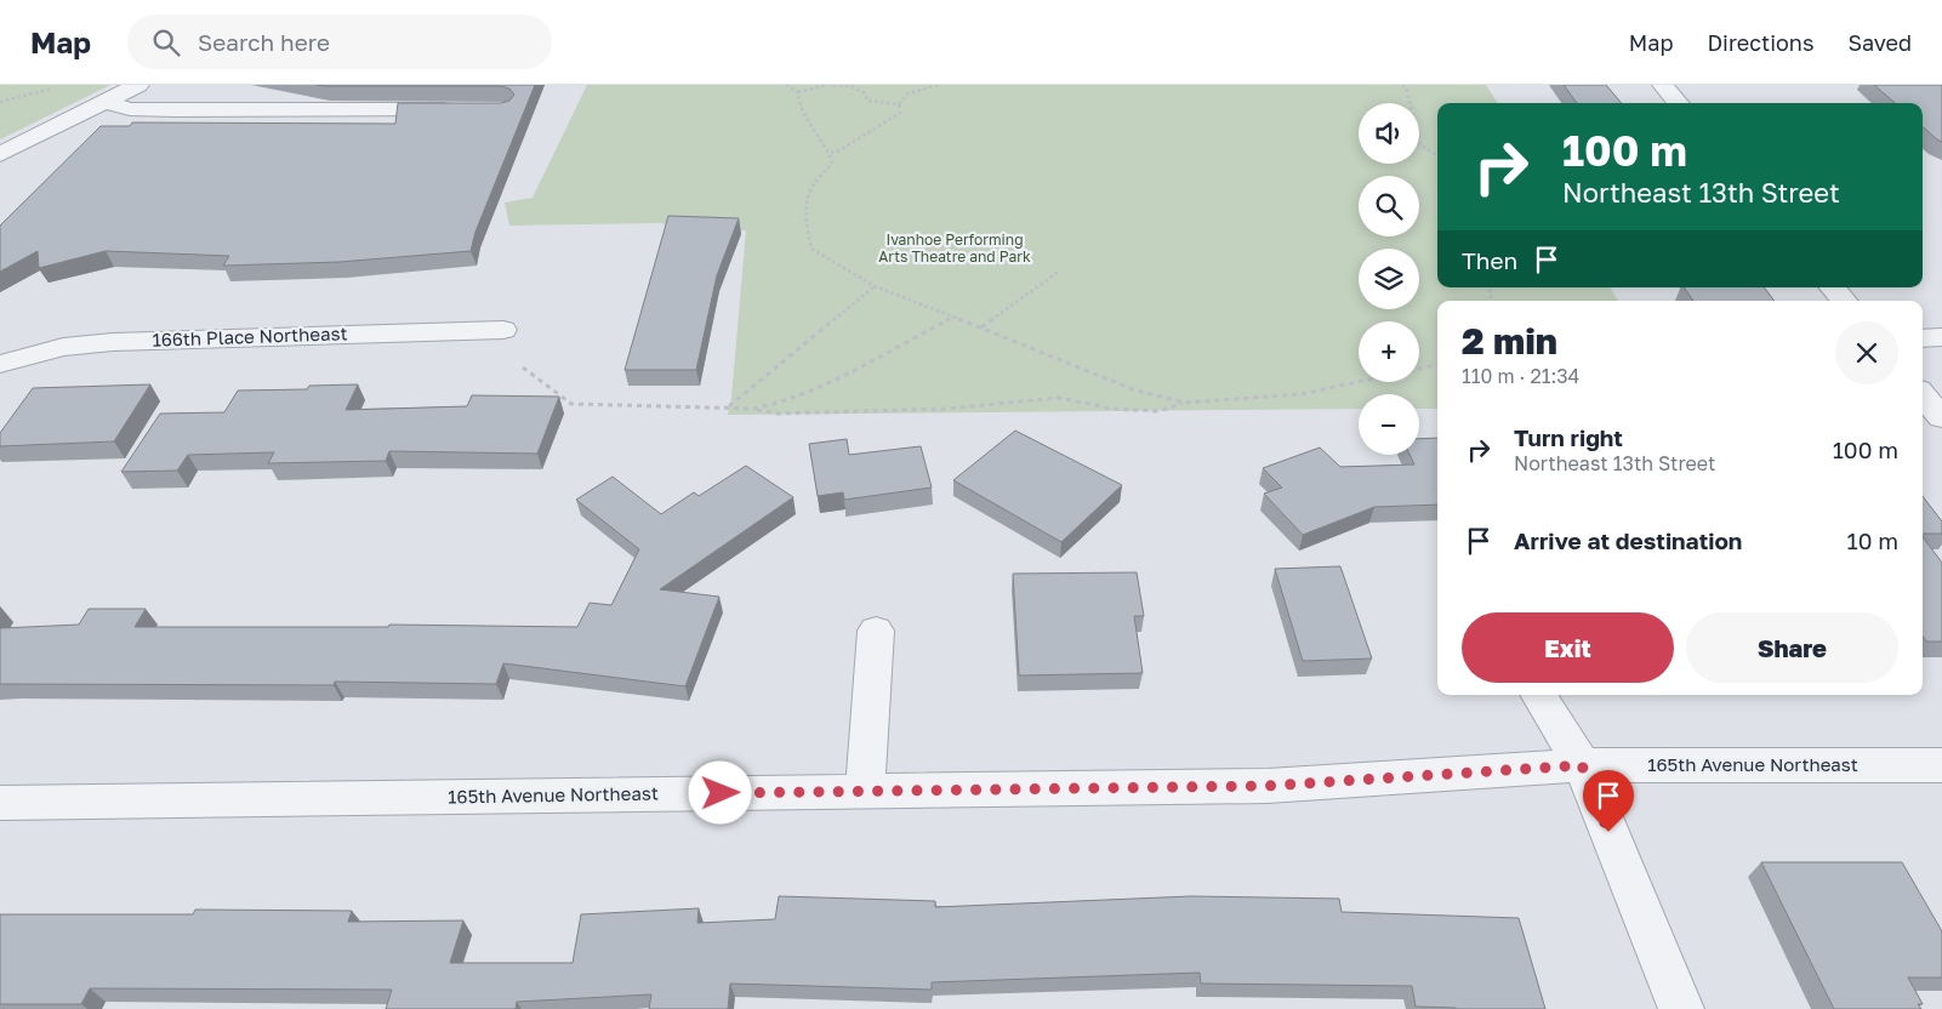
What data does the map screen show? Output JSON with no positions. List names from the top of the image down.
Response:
{
  "streets": {
    "street": ["166th Place Northeast", "165th Avenue Northeast"]
  },
  "parks": ["Ivanhoe Performing Arts Theatre and Park"],
  "page": {
    "header": "Map",
    "search": "Search here",
    "nav": ["Map", "Directions", "Saved"],
    "map_buttons": ["+", "−"],
    "turn": ["100 m", "Northeast 13th Street"],
    "then": "Then",
    "heading": ["2 min", "110 m · 21:34"],
    "list": [
      {
        "name": "Turn right",
        "note": "Northeast 13th Street",
        "value": "100 m"
      },
      {
        "name": "Arrive at destination",
        "value": "10 m"
      }
    ],
    "buttons": ["Exit", "Share"]
  }
}
